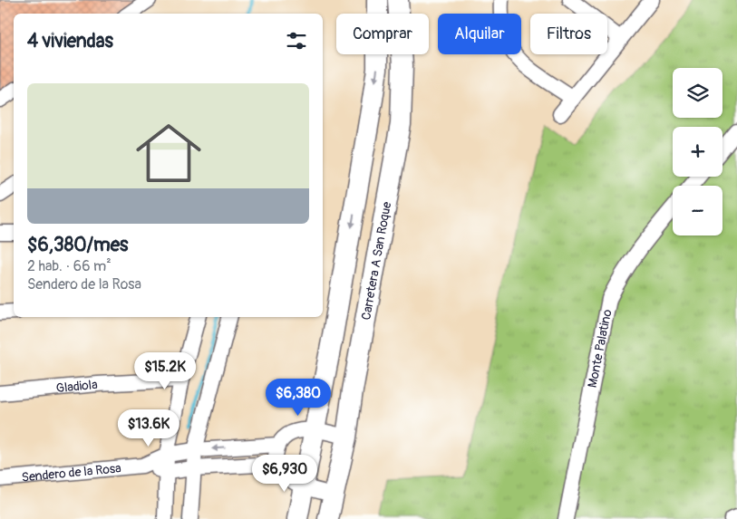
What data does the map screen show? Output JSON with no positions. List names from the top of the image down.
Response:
{
  "streets": {
    "main road": ["Carretera A San Roque"],
    "street": ["Monte Palatino", "Gladiola", "Sendero de la Rosa"]
  },
  "crossings": [
    ["Carretera A San Roque", "Sendero de la Rosa"]
  ],
  "page": {
    "chip": ["Comprar", "Alquilar", "Filtros"],
    "heading": "4 viviendas",
    "map_buttons": ["+", "−"],
    "list": [
      {
        "name": "$6,380/mes",
        "note": "2 hab. · 66 m² · Sendero de la Rosa"
      }
    ],
    "price": [
      "$15.2K",
      "$6,380",
      "$13.6K",
      "$6,930"
    ]
  }
}
